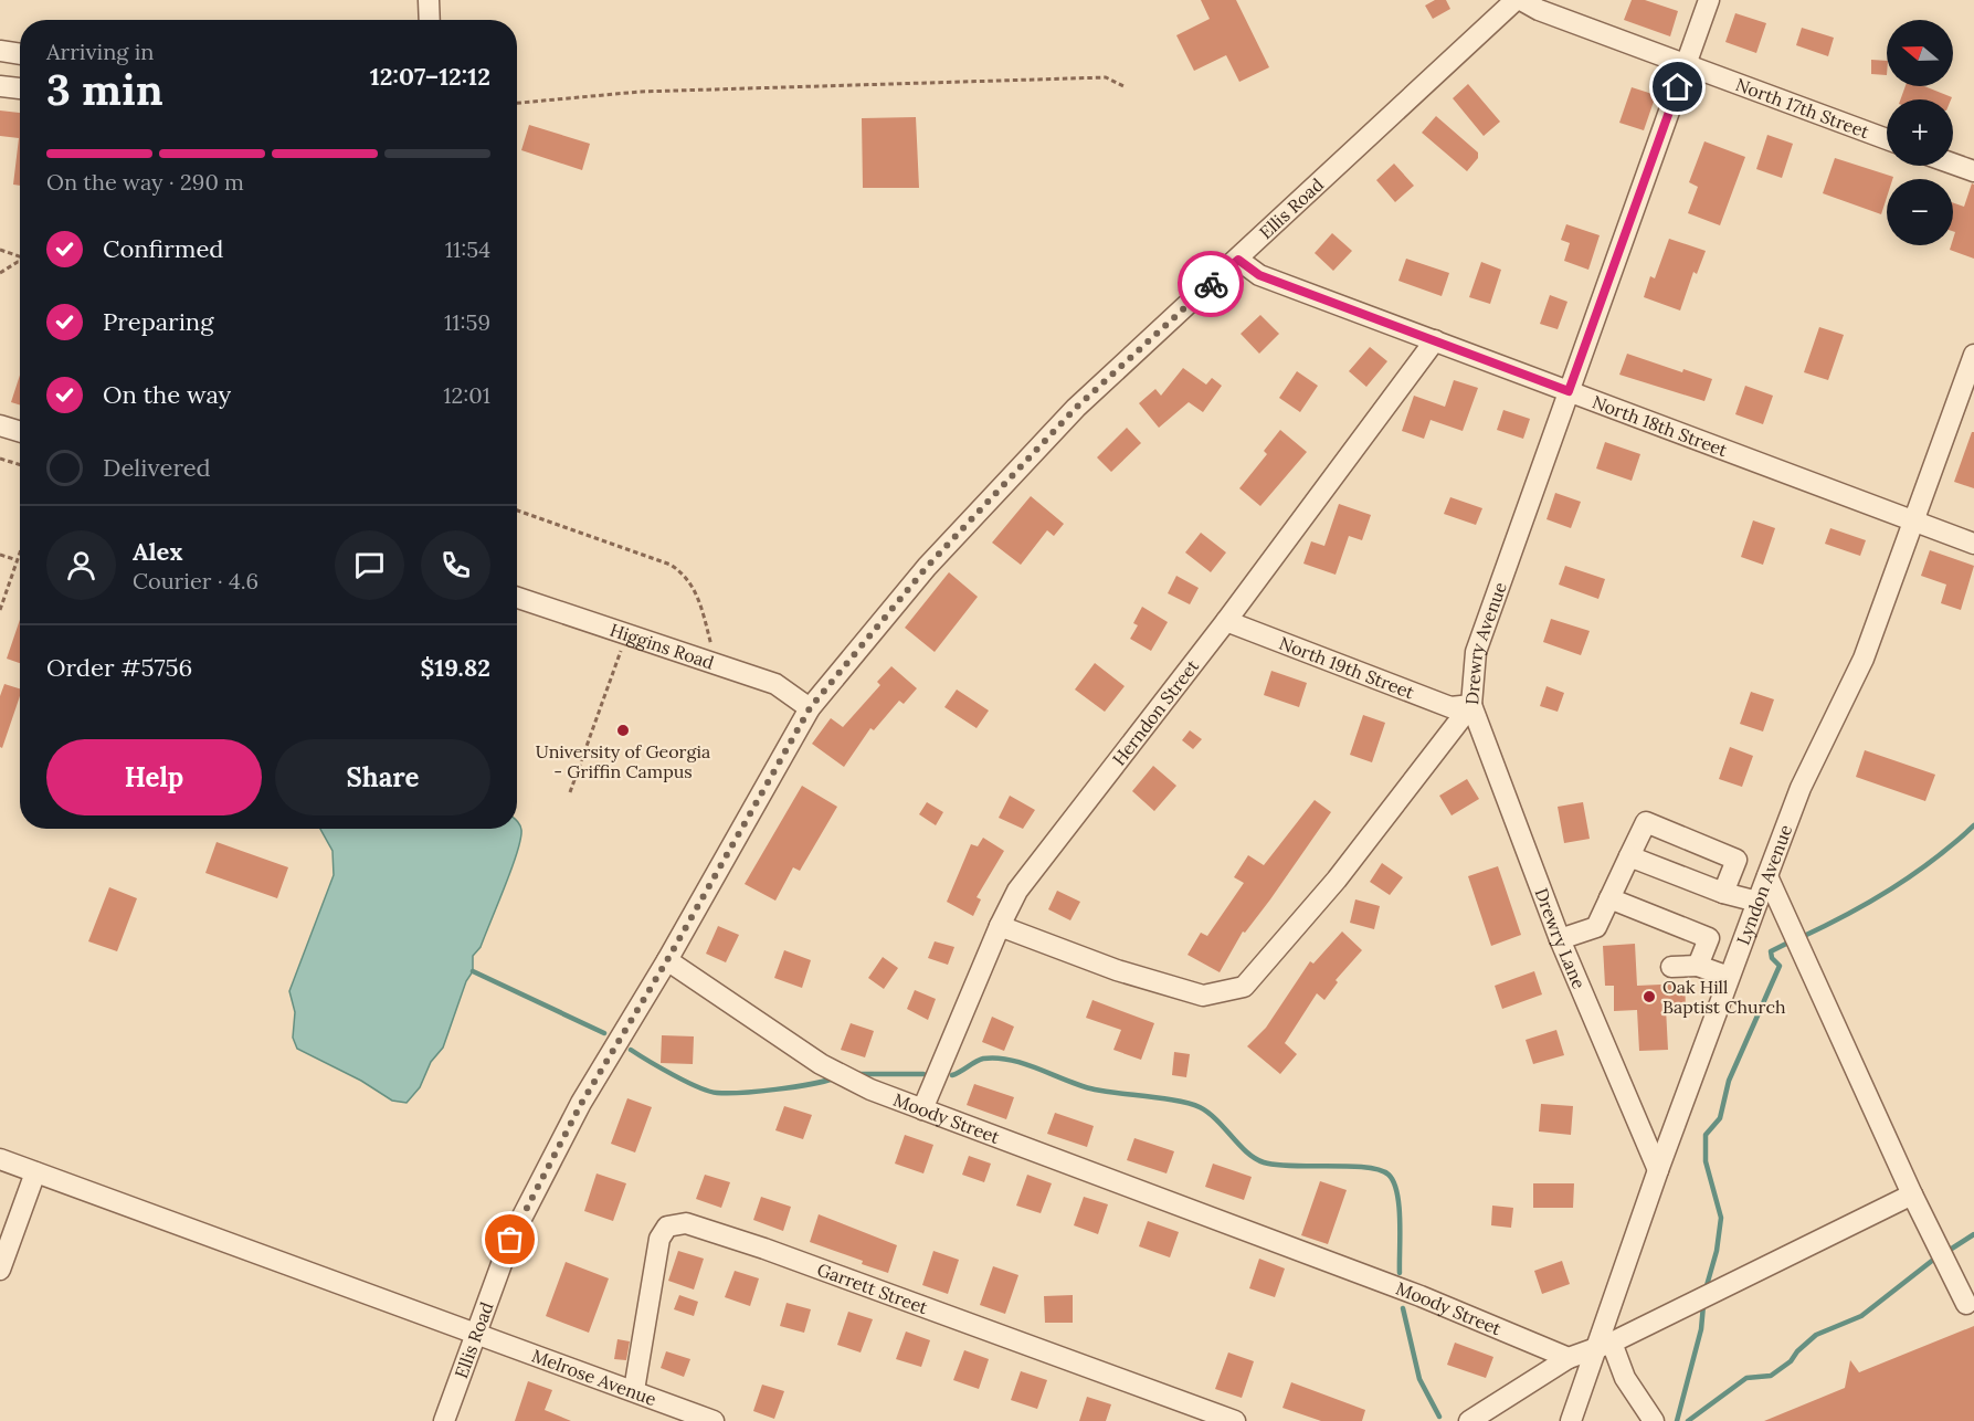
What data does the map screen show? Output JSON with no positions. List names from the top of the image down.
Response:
{
  "streets": {
    "street": [
      "North 17th Street",
      "Ellis Road",
      "North 18th Street",
      "Drewry Avenue",
      "Higgins Road",
      "North 19th Street",
      "Herndon Street",
      "Lyndon Avenue",
      "Drewry Lane",
      "Moody Street",
      "Garrett Street",
      "Melrose Avenue"
    ]
  },
  "crossings": [
    ["North 17th Street", "Ellis Road"],
    ["North 17th Street", "Drewry Avenue"],
    ["Ellis Road", "North 18th Street"],
    ["Ellis Road", "Higgins Road"],
    ["Ellis Road", "Moody Street"],
    ["Ellis Road", "Melrose Avenue"],
    ["North 18th Street", "Drewry Avenue"],
    ["North 18th Street", "Herndon Street"],
    ["North 18th Street", "Lyndon Avenue"],
    ["Drewry Avenue", "North 19th Street"],
    ["Drewry Avenue", "Herndon Street"],
    ["Drewry Avenue", "Drewry Lane"],
    ["North 19th Street", "Herndon Street"],
    ["North 19th Street", "Drewry Lane"],
    ["Herndon Street", "Moody Street"],
    ["Lyndon Avenue", "Drewry Lane"],
    ["Garrett Street", "Melrose Avenue"]
  ],
  "places": ["University of Georgia - Griffin Campus", "Oak Hill Baptist Church"],
  "north": "left",
  "page": {
    "map_buttons": ["+", "−"],
    "heading": ["3 min", "Arriving in", "12:07–12:12"],
    "panel": [
      "Alex",
      "Courier · 4.6",
      "Order #5756",
      "$19.82"
    ],
    "bar": "On the way · 290 m",
    "list": [
      ["Confirmed", "11:54"],
      ["Preparing", "11:59"],
      ["On the way", "12:01"],
      "Delivered"
    ],
    "buttons": ["Help", "Share"]
  }
}
